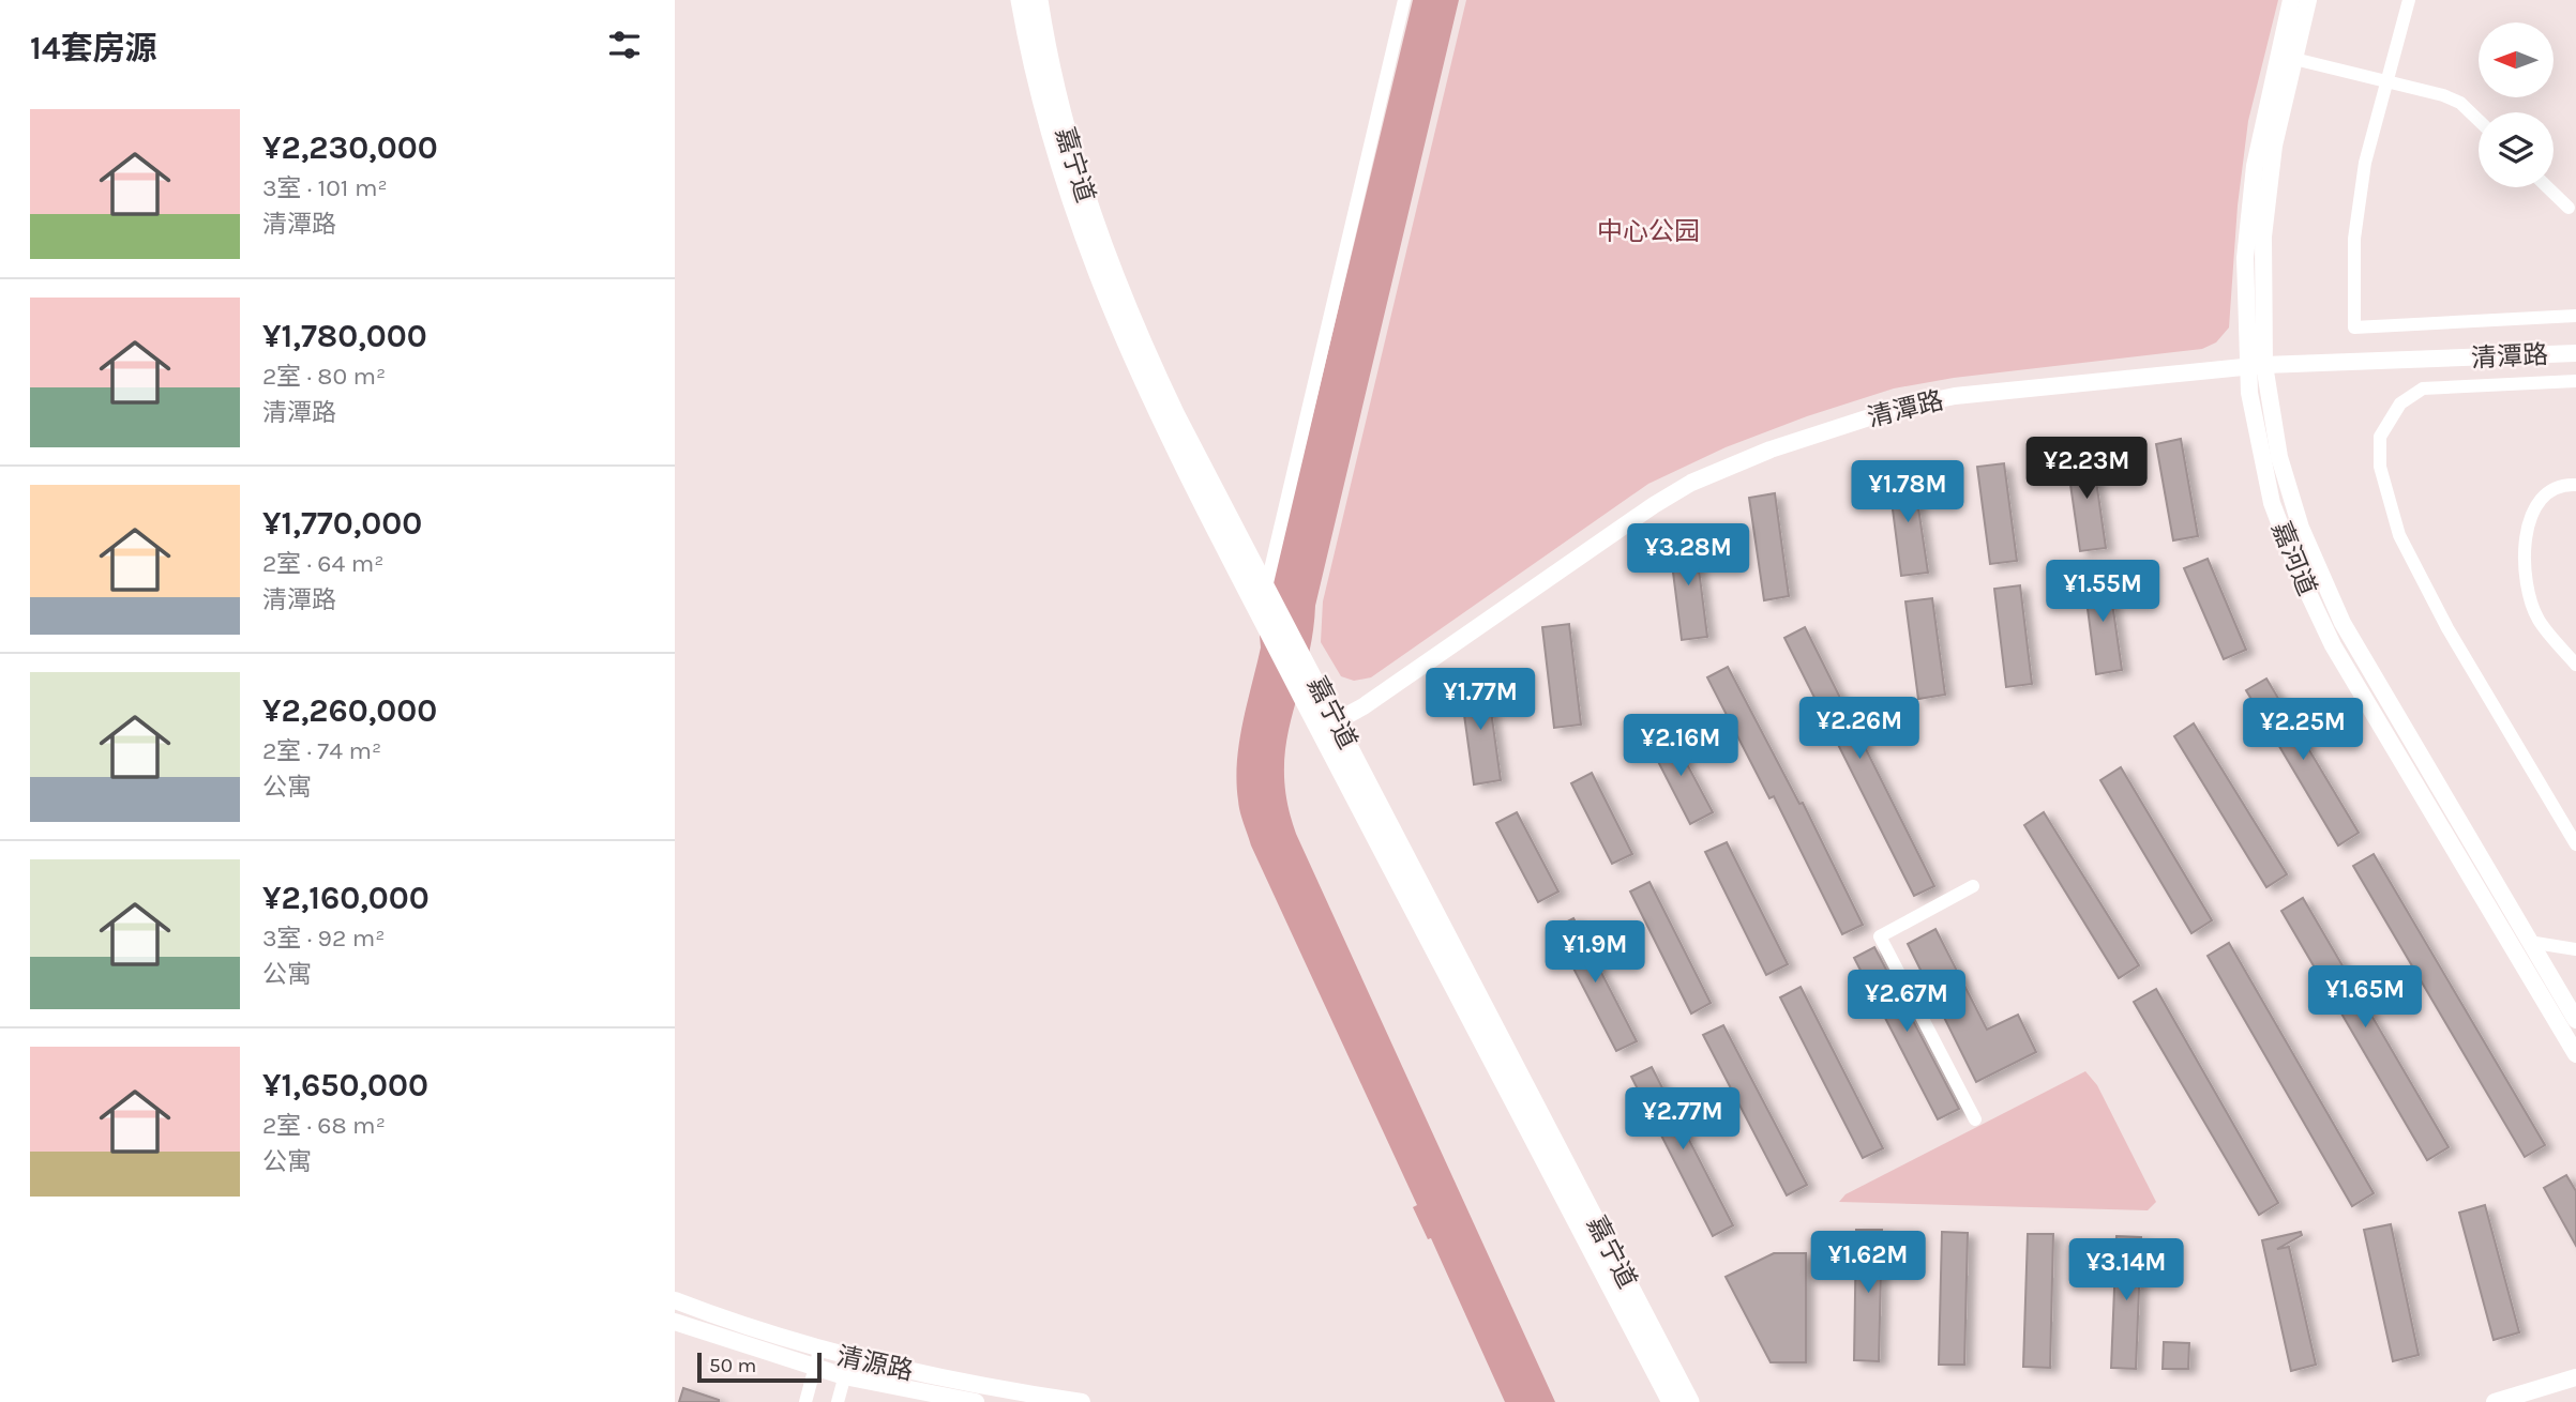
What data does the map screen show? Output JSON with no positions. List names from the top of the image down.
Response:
{
  "streets": {
    "main road": ["嘉宁道"],
    "street": ["清潭路", "嘉河道", "清源路"]
  },
  "crossings": [
    ["嘉宁道", "清潭路"],
    ["清潭路", "嘉河道"]
  ],
  "parks": ["中心公园"],
  "scale_bar": "50 m",
  "north": "left",
  "page": {
    "heading": "14套房源",
    "list": [
      {
        "name": "¥2,230,000",
        "note": "3室 · 101 m² · 清潭路"
      },
      {
        "name": "¥1,780,000",
        "note": "2室 · 80 m² · 清潭路"
      },
      {
        "name": "¥1,770,000",
        "note": "2室 · 64 m² · 清潭路"
      },
      {
        "name": "¥2,260,000",
        "note": "2室 · 74 m² · 公寓"
      },
      {
        "name": "¥2,160,000",
        "note": "3室 · 92 m² · 公寓"
      },
      {
        "name": "¥1,650,000",
        "note": "2室 · 68 m² · 公寓"
      }
    ],
    "price": [
      "¥2.23M",
      "¥1.78M",
      "¥3.28M",
      "¥1.55M",
      "¥1.77M",
      "¥2.26M",
      "¥2.25M",
      "¥2.16M",
      "¥1.9M",
      "¥1.65M",
      "¥2.67M",
      "¥2.77M",
      "¥1.62M",
      "¥3.14M"
    ],
    "scale": "50 m"
  }
}
